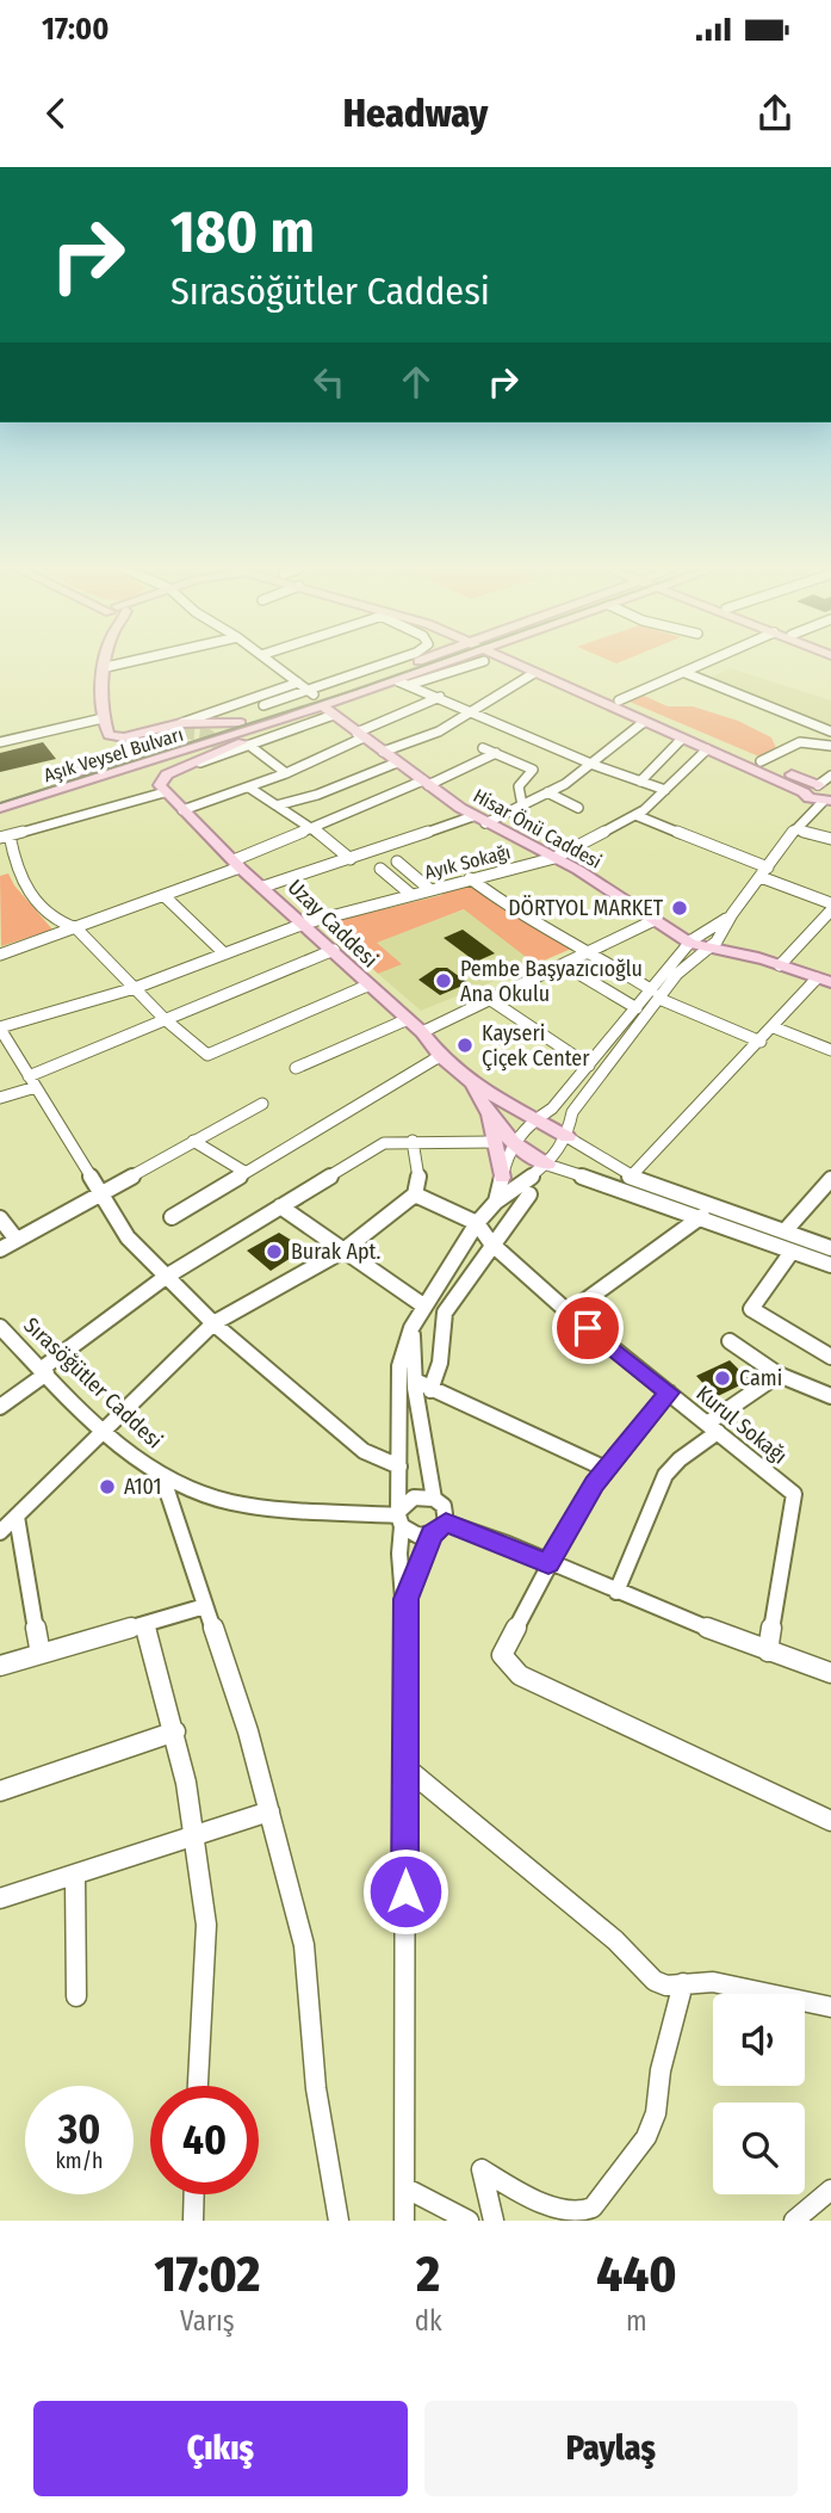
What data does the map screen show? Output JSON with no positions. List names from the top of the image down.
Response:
{
  "streets": {
    "main road": ["Aşık Veysel Bulvarı", "Hisar Önü Caddesi", "Uzay Caddesi"],
    "street": ["Ayık Sokağı", "Sırasöğütler Caddesi", "Kurul Sokağı"]
  },
  "crossings": [
    ["Aşık Veysel Bulvarı", "Hisar Önü Caddesi"],
    ["Hisar Önü Caddesi", "Ayık Sokağı"],
    ["Ayık Sokağı", "Uzay Caddesi"]
  ],
  "places": [
    "DÖRTYOL MARKET",
    "Pembe Başyazıcıoğlu Ana Okulu",
    "Kayseri Çiçek Center",
    "Burak Apt.",
    "Cami",
    "A101"
  ],
  "page": {
    "status": "17:00",
    "header": "Headway",
    "turn": ["180 m", "Sırasöğütler Caddesi"],
    "speed": "30 km/h",
    "limit": "40",
    "eta": [
      "17:02",
      "Varış",
      "2",
      "dk",
      "440",
      "m"
    ],
    "buttons": ["Çıkış", "Paylaş"]
  }
}
